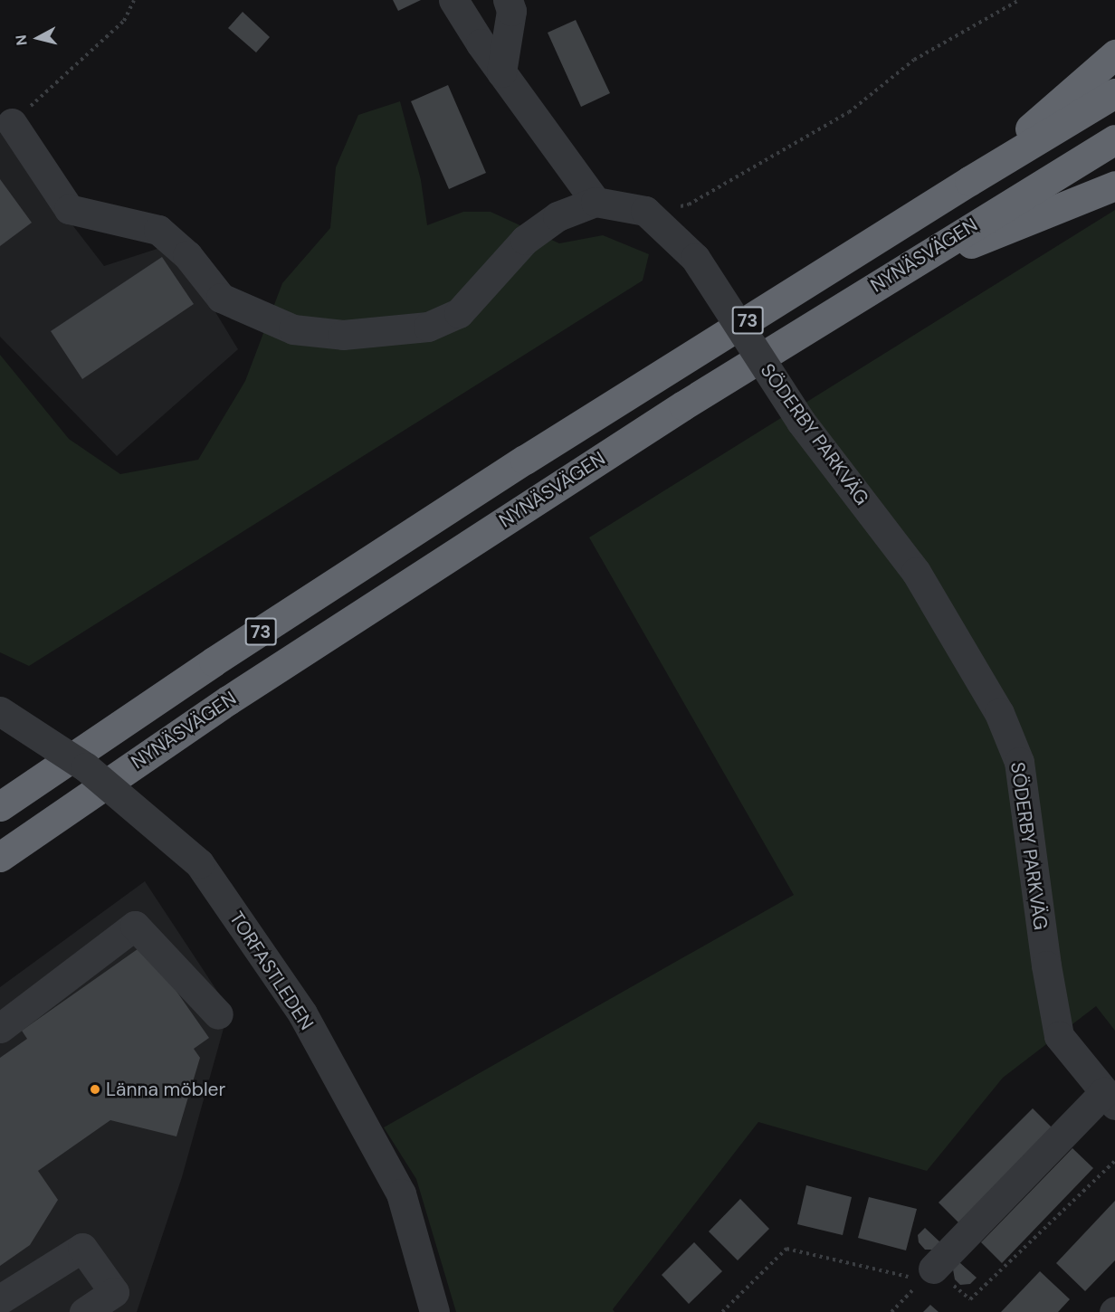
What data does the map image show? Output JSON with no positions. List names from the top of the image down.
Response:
{
  "streets": {
    "highway": ["NYNÄSVÄGEN", "73"],
    "street": ["SÖDERBY PARKVÄG", "TORFASTLEDEN"]
  },
  "places": ["Länna möbler"],
  "north": "left"
}
